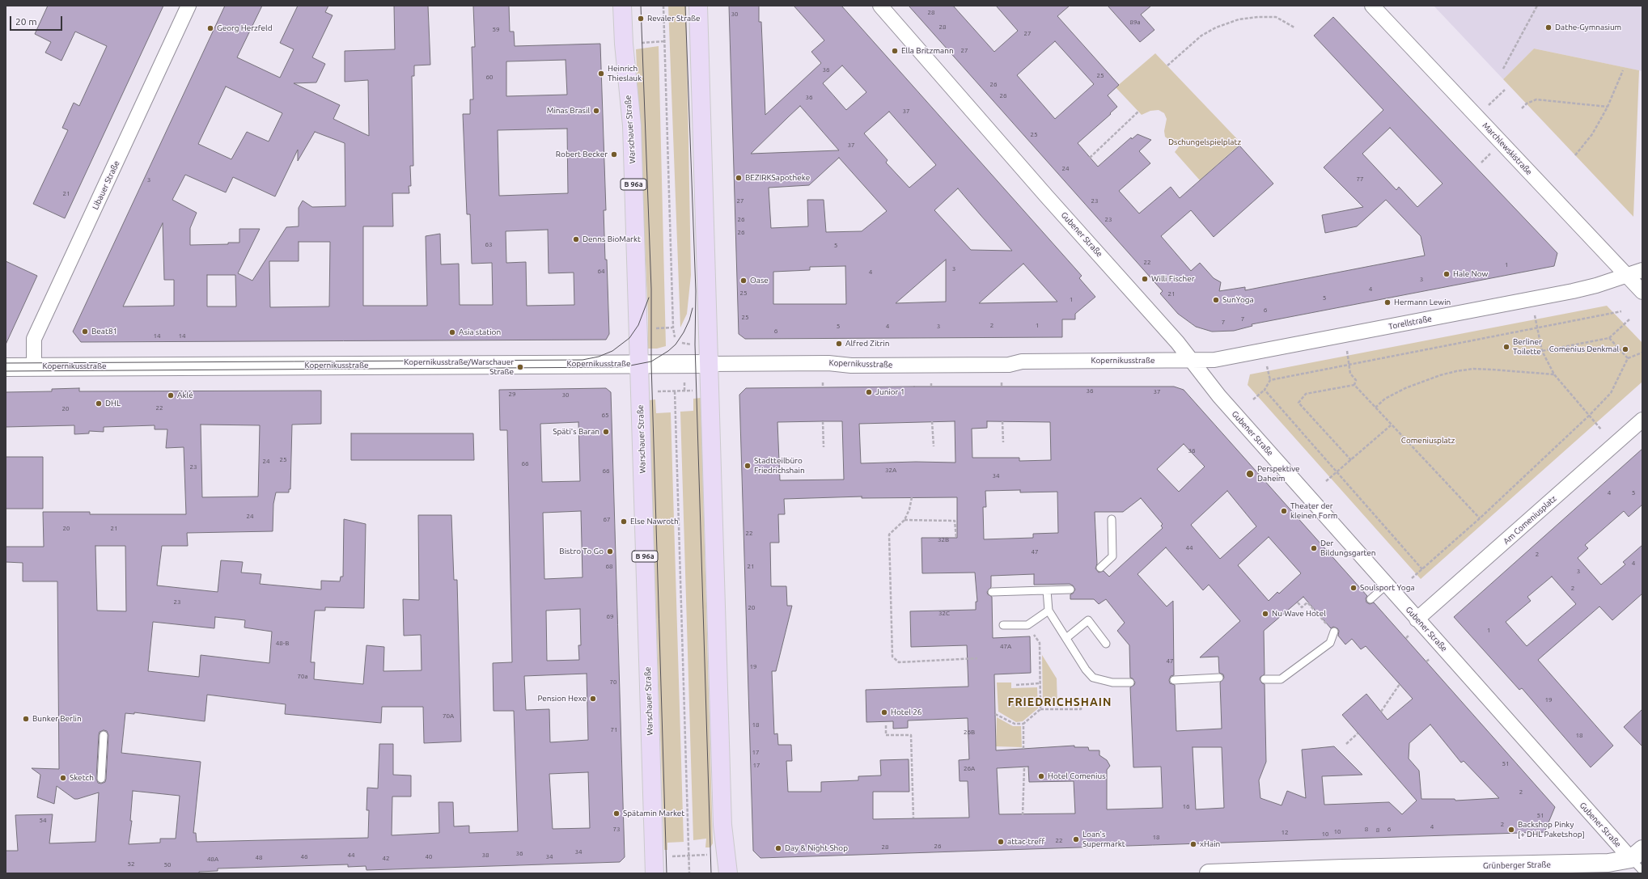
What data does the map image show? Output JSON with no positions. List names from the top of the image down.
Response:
{
  "streets": {
    "main road": ["Warschauer Straße", "B 96a"],
    "street": [
      "Marchlewskistraße",
      "Libauer Straße",
      "Gubener Straße",
      "Torellstraße",
      "Kopernikusstraße",
      "Am Comeniusplatz",
      "Grünberger Straße"
    ]
  },
  "crossings": [
    ["Warschauer Straße", "Kopernikusstraße"],
    ["Marchlewskistraße", "Torellstraße"],
    ["Libauer Straße", "Kopernikusstraße"],
    ["Gubener Straße", "Torellstraße"],
    ["Gubener Straße", "Kopernikusstraße"],
    ["Gubener Straße", "Am Comeniusplatz"],
    ["Gubener Straße", "Grünberger Straße"],
    ["Torellstraße", "Kopernikusstraße"]
  ],
  "districts": ["FRIEDRICHSHAIN"],
  "parks": ["Dschungelspielplatz", "Comeniusplatz"],
  "places": [
    "Revaler Straße",
    "Dathe-Gymnasium",
    "Georg Herzfeld",
    "Ella Britzmann",
    "Heinrich Thieslauk",
    "Minas Brasil",
    "Robert Becker",
    "BEZIRKSapotheke",
    "Denns BioMarkt",
    "Hale Now",
    "Willi Fischer",
    "Oase",
    "SunYoga",
    "Hermann Lewin",
    "Beat81",
    "Asia station",
    "Alfred Zitrin",
    "Berliner Toilette",
    "Comenius Denkmal",
    "Kopernikusstraße/Warschauer Straße",
    "Junior 1",
    "Aklé",
    "DHL",
    "Späti's Baran",
    "Stadtteilbüro Friedrichshain",
    "Perspektive Daheim",
    "Theater der kleinen Form",
    "Else Nawroth",
    "Der Bildungsgarten",
    "Bistro To Go",
    "Soulsport Yoga",
    "Nu Wave Hotel",
    "Pension Hexe",
    "Hotel 26",
    "Bunker Berlin",
    "Hotel Comenius",
    "Sketch",
    "Spätamin Market",
    "Backshop Pinky [+ DHL Paketshop]",
    "Loan's Supermarkt",
    "attac-treff",
    "xHain",
    "Day & Night Shop"
  ],
  "house_numbers": [
    "28",
    "30",
    "89a",
    "28",
    "59",
    "27",
    "27",
    "36",
    "25",
    "60",
    "26",
    "26",
    "36",
    "37",
    "25",
    "37",
    "24",
    "77",
    "3",
    "21",
    "27",
    "23",
    "26",
    "23",
    "26",
    "63",
    "5",
    "22",
    "1",
    "3",
    "64",
    "4",
    "3",
    "4",
    "25",
    "21",
    "5",
    "1",
    "6",
    "25",
    "7",
    "7",
    "2",
    "1",
    "5",
    "4",
    "3",
    "6",
    "14",
    "14",
    "36",
    "37",
    "29",
    "30",
    "22",
    "20",
    "65",
    "36",
    "25",
    "24",
    "66",
    "23",
    "32A",
    "66",
    "34",
    "4",
    "5",
    "24",
    "67",
    "20",
    "21",
    "22",
    "32B",
    "44",
    "47",
    "2",
    "4",
    "68",
    "21",
    "3",
    "2",
    "23",
    "20",
    "32C",
    "69",
    "1",
    "48-B",
    "47A",
    "47",
    "19",
    "70a",
    "70",
    "19",
    "70A",
    "18",
    "71",
    "26B",
    "18",
    "17",
    "51",
    "17",
    "26A",
    "2",
    "16",
    "51",
    "54",
    "2",
    "4",
    "73",
    "8",
    "6",
    "8",
    "10",
    "12",
    "10",
    "18",
    "22",
    "26",
    "28",
    "34",
    "36",
    "44",
    "38",
    "46",
    "40",
    "34",
    "48",
    "42",
    "48A",
    "52",
    "50"
  ],
  "scale_bar": "20 m"
}
